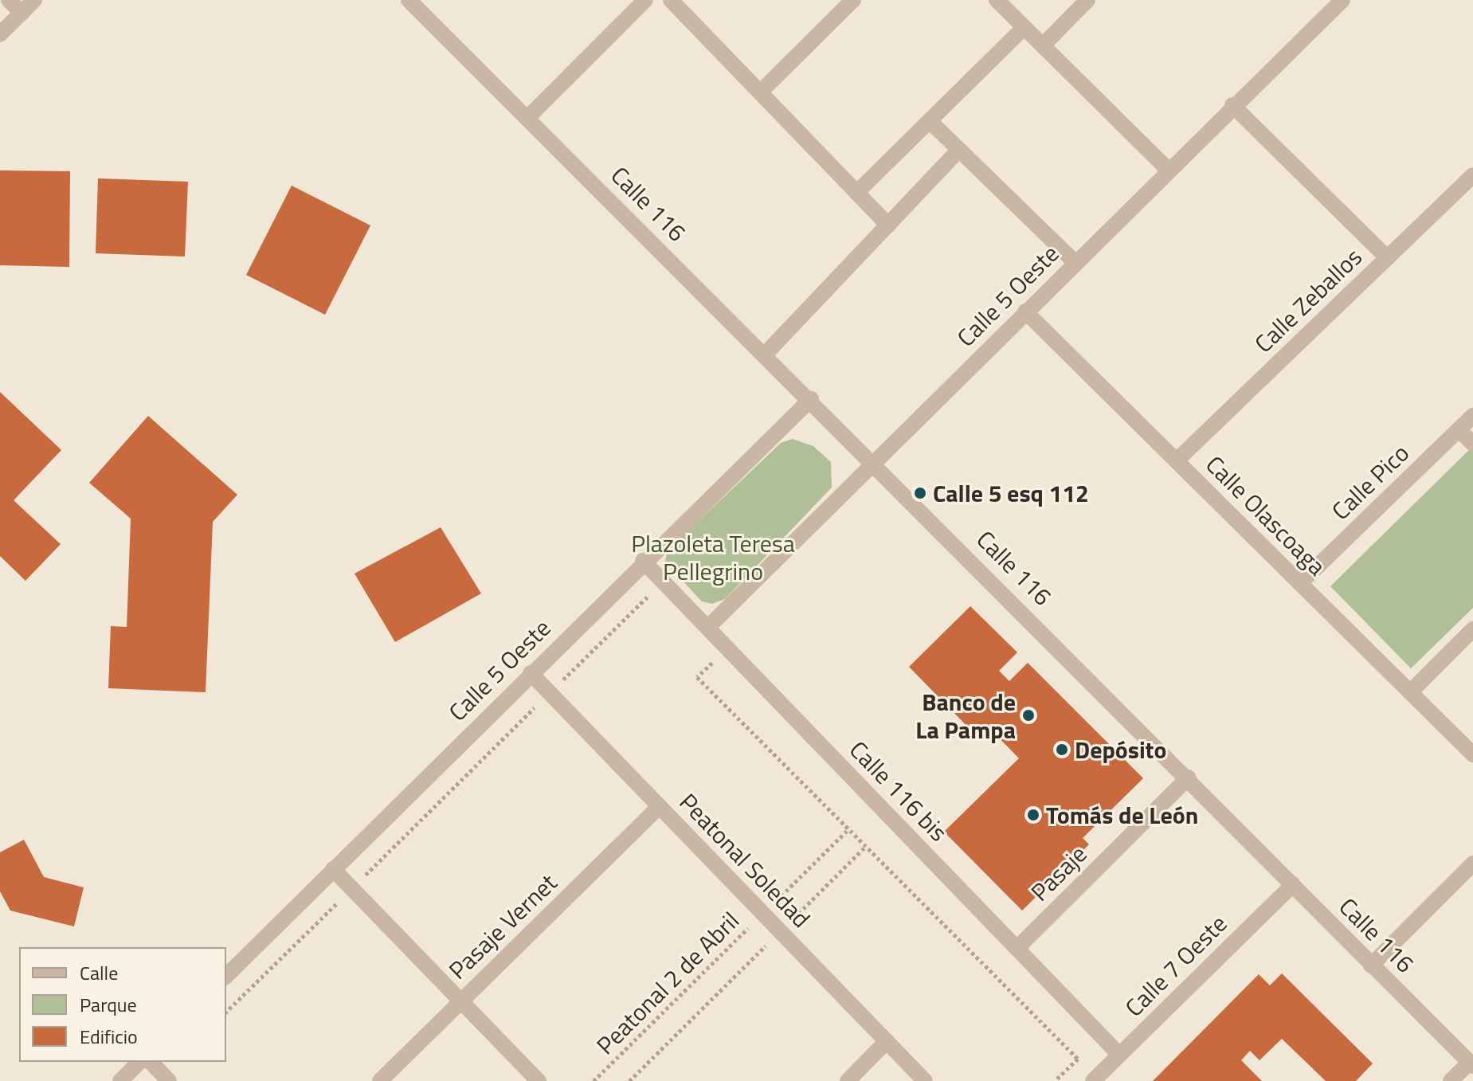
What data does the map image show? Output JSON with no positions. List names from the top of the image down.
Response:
{
  "streets": {
    "street": [
      "Calle 116",
      "Calle 5 Oeste",
      "Calle Zeballos",
      "Calle Pico",
      "Calle Olascoaga",
      "Calle 116 bis",
      "Peatonal Soledad",
      "Pasaje",
      "Pasaje Vernet",
      "Calle 7 Oeste"
    ],
    "path": ["Peatonal 2 de Abril"]
  },
  "crossings": [
    ["Calle 116", "Calle 5 Oeste"],
    ["Calle 116", "Pasaje"],
    ["Calle 116", "Calle 7 Oeste"],
    ["Calle 5 Oeste", "Calle Olascoaga"],
    ["Calle 5 Oeste", "Calle 116 bis"],
    ["Calle 5 Oeste", "Peatonal Soledad"],
    ["Calle Zeballos", "Calle Olascoaga"],
    ["Calle Pico", "Calle Olascoaga"],
    ["Calle 116 bis", "Pasaje"],
    ["Calle 116 bis", "Calle 7 Oeste"],
    ["Peatonal Soledad", "Pasaje Vernet"],
    ["Peatonal Soledad", "Peatonal 2 de Abril"]
  ],
  "parks": ["Plazoleta Teresa Pellegrino"],
  "places": [
    "Calle 5 esq 112",
    "Banco de La Pampa",
    "Depósito",
    "Tomás de León"
  ],
  "legend": ["Calle", "Parque", "Edificio"]
}
